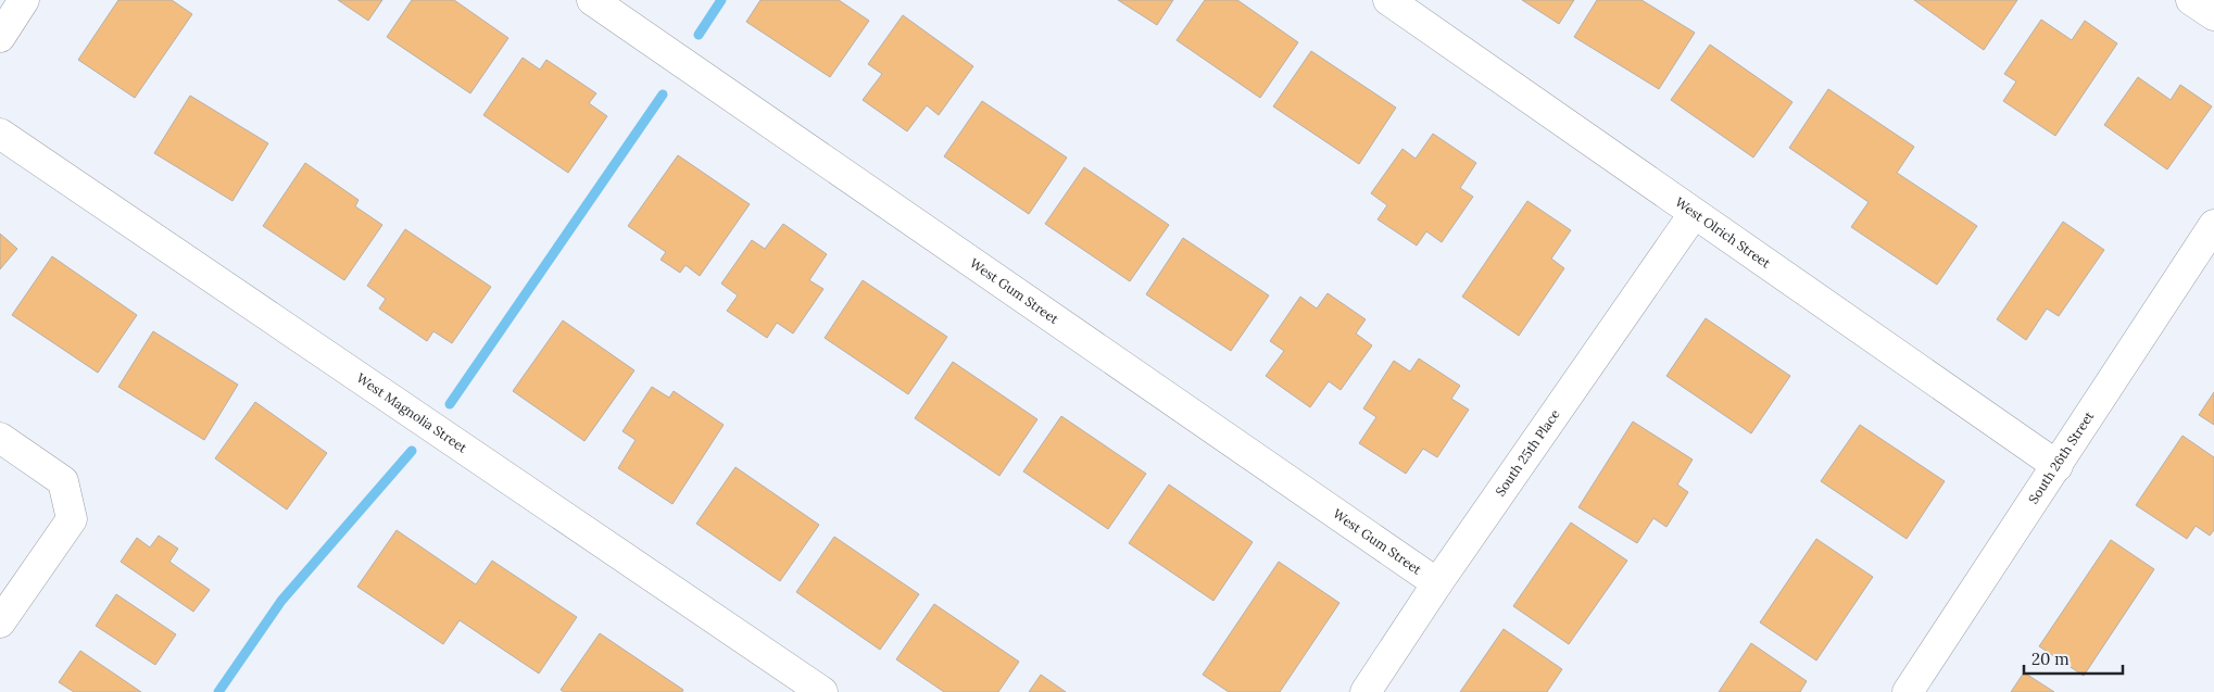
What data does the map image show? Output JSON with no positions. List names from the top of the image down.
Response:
{
  "streets": {
    "street": [
      "West Olrich Street",
      "West Gum Street",
      "West Magnolia Street",
      "South 25th Place",
      "South 26th Street"
    ]
  },
  "crossings": [
    ["West Olrich Street", "South 25th Place"],
    ["West Olrich Street", "South 26th Street"],
    ["West Gum Street", "South 25th Place"]
  ],
  "scale_bar": "20 m"
}
